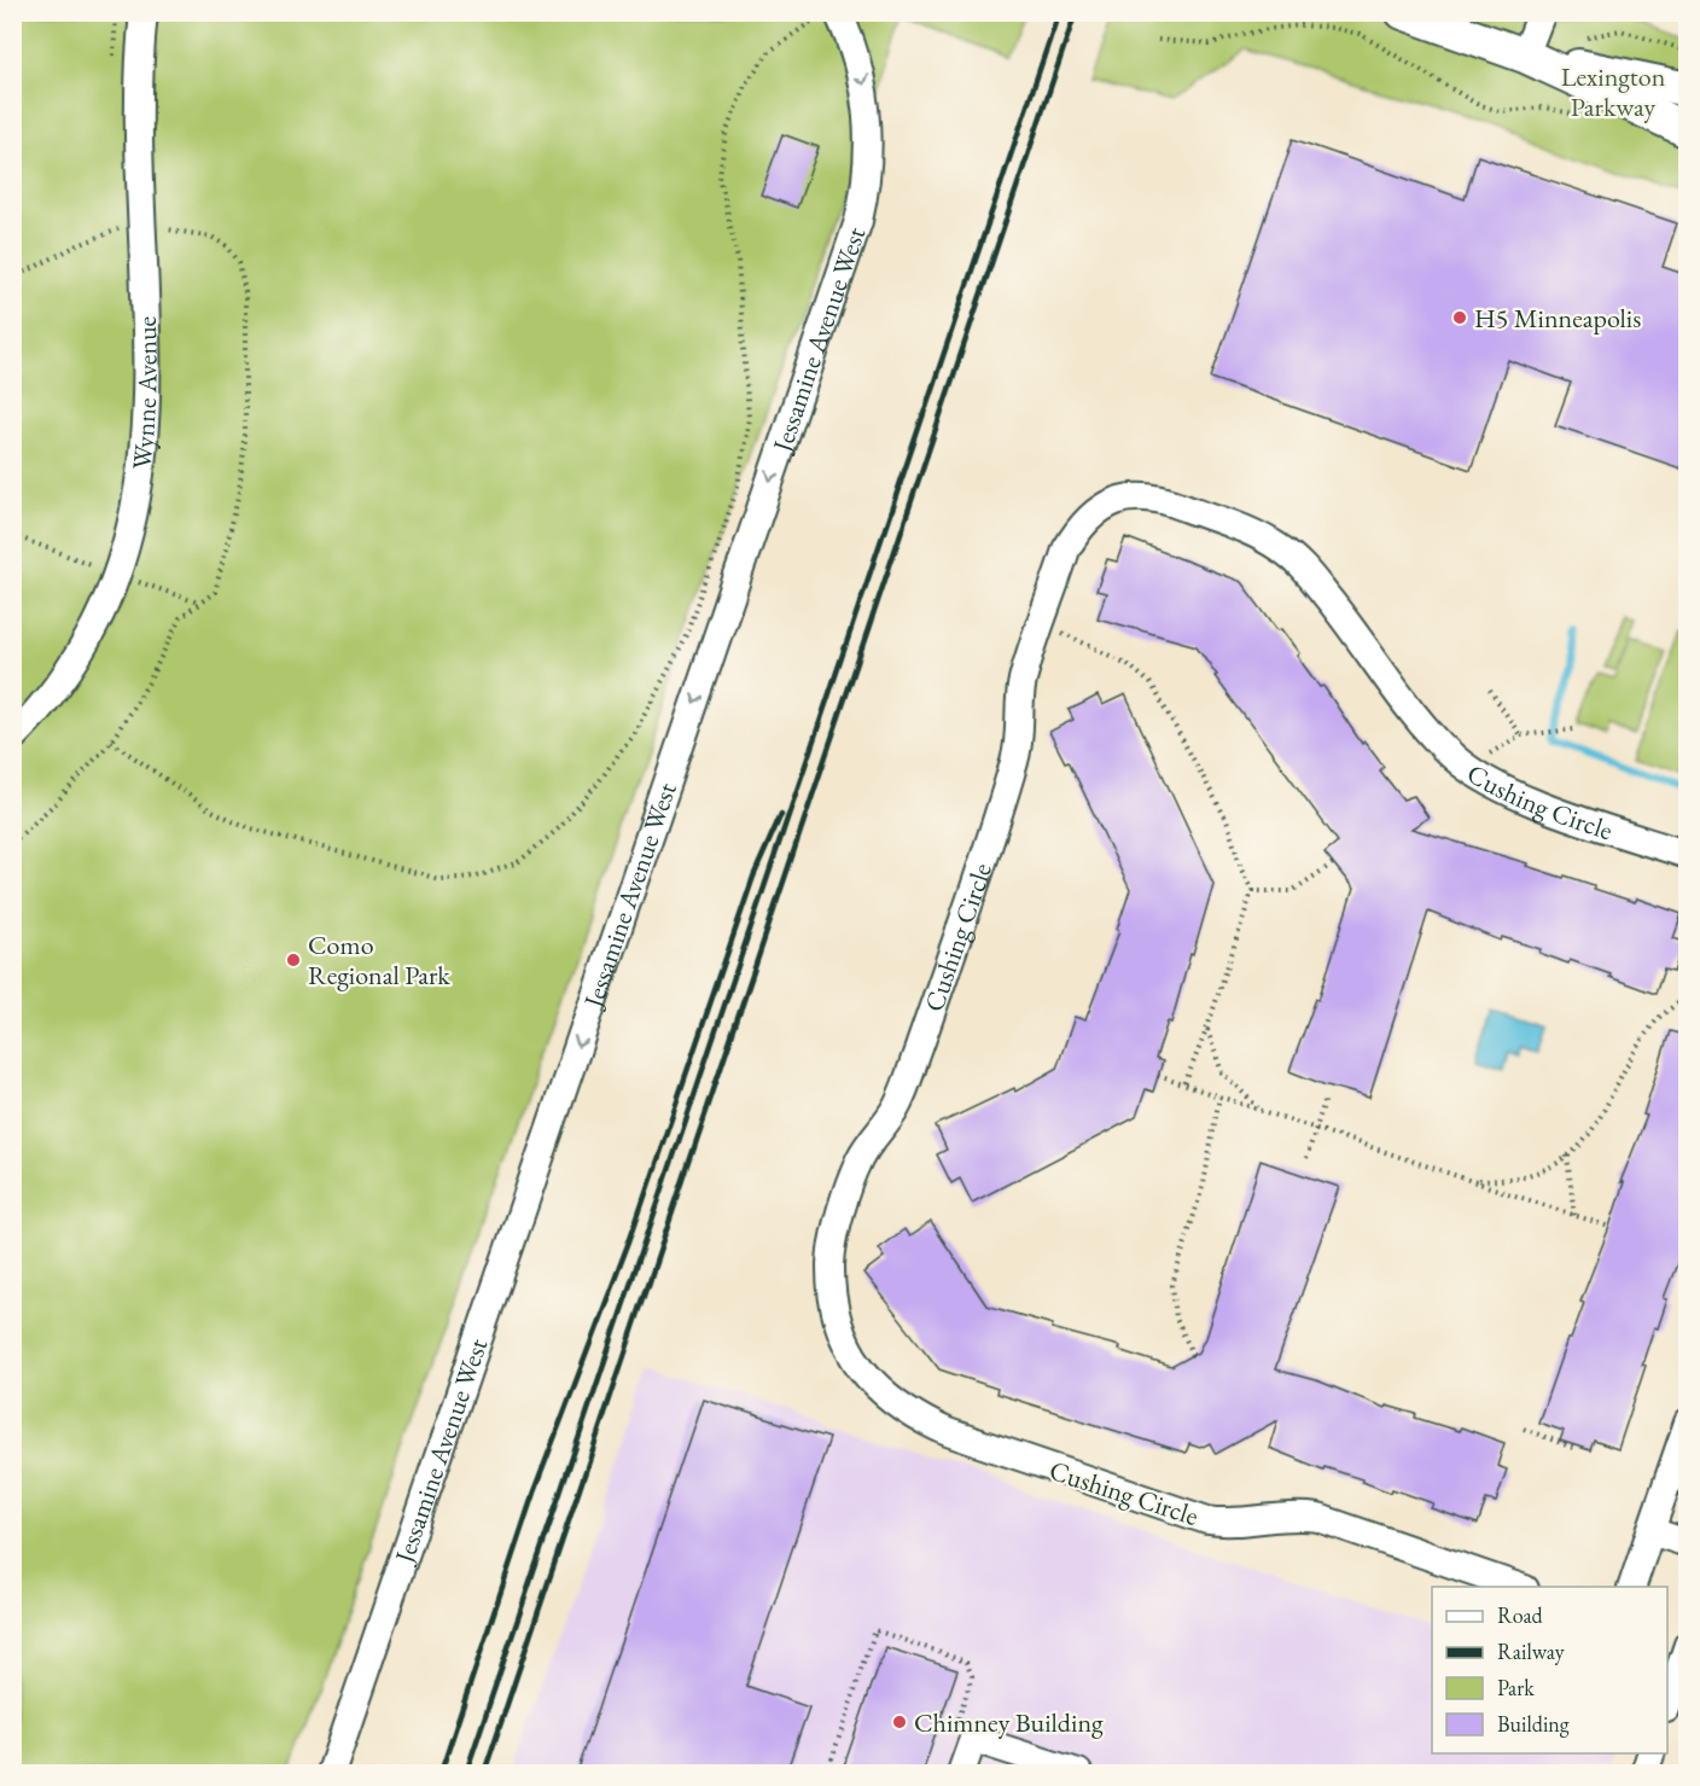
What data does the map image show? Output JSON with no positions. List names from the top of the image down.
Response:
{
  "streets": {
    "street": ["Jessamine Avenue West", "Wynne Avenue", "Cushing Circle"]
  },
  "one_way": ["Jessamine Avenue West"],
  "parks": ["Lexington Parkway"],
  "places": ["H5 Minneapolis", "Como Regional Park", "Chimney Building"],
  "legend": [
    "Road",
    "Railway",
    "Park",
    "Building"
  ]
}
